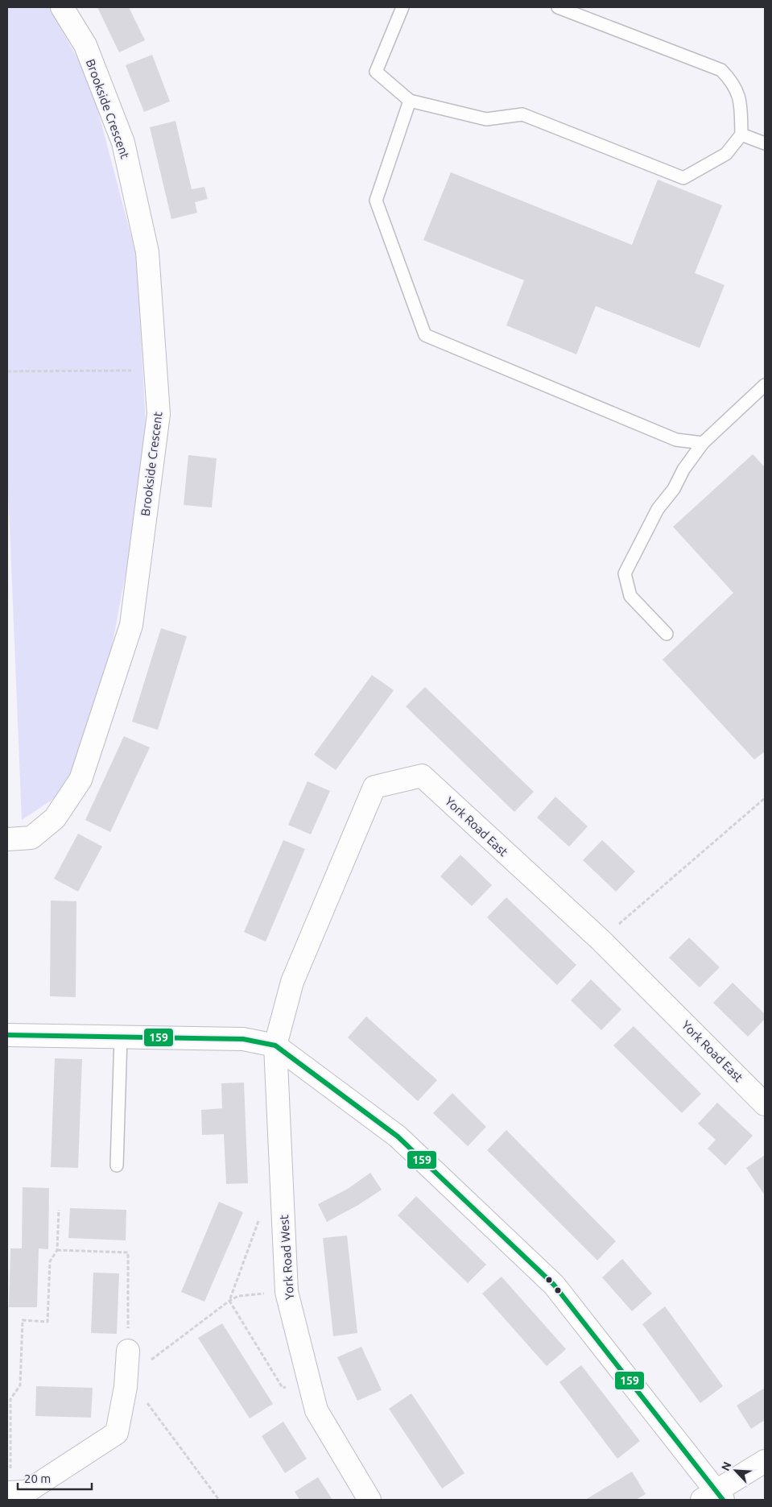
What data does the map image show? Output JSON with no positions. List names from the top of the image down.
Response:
{
  "streets": {
    "street": ["Brookside Crescent", "York Road East", "York Road West"]
  },
  "crossings": [
    ["York Road East", "York Road West"]
  ],
  "lines": ["transit line 159"],
  "scale_bar": "20 m",
  "north": "top left"
}
